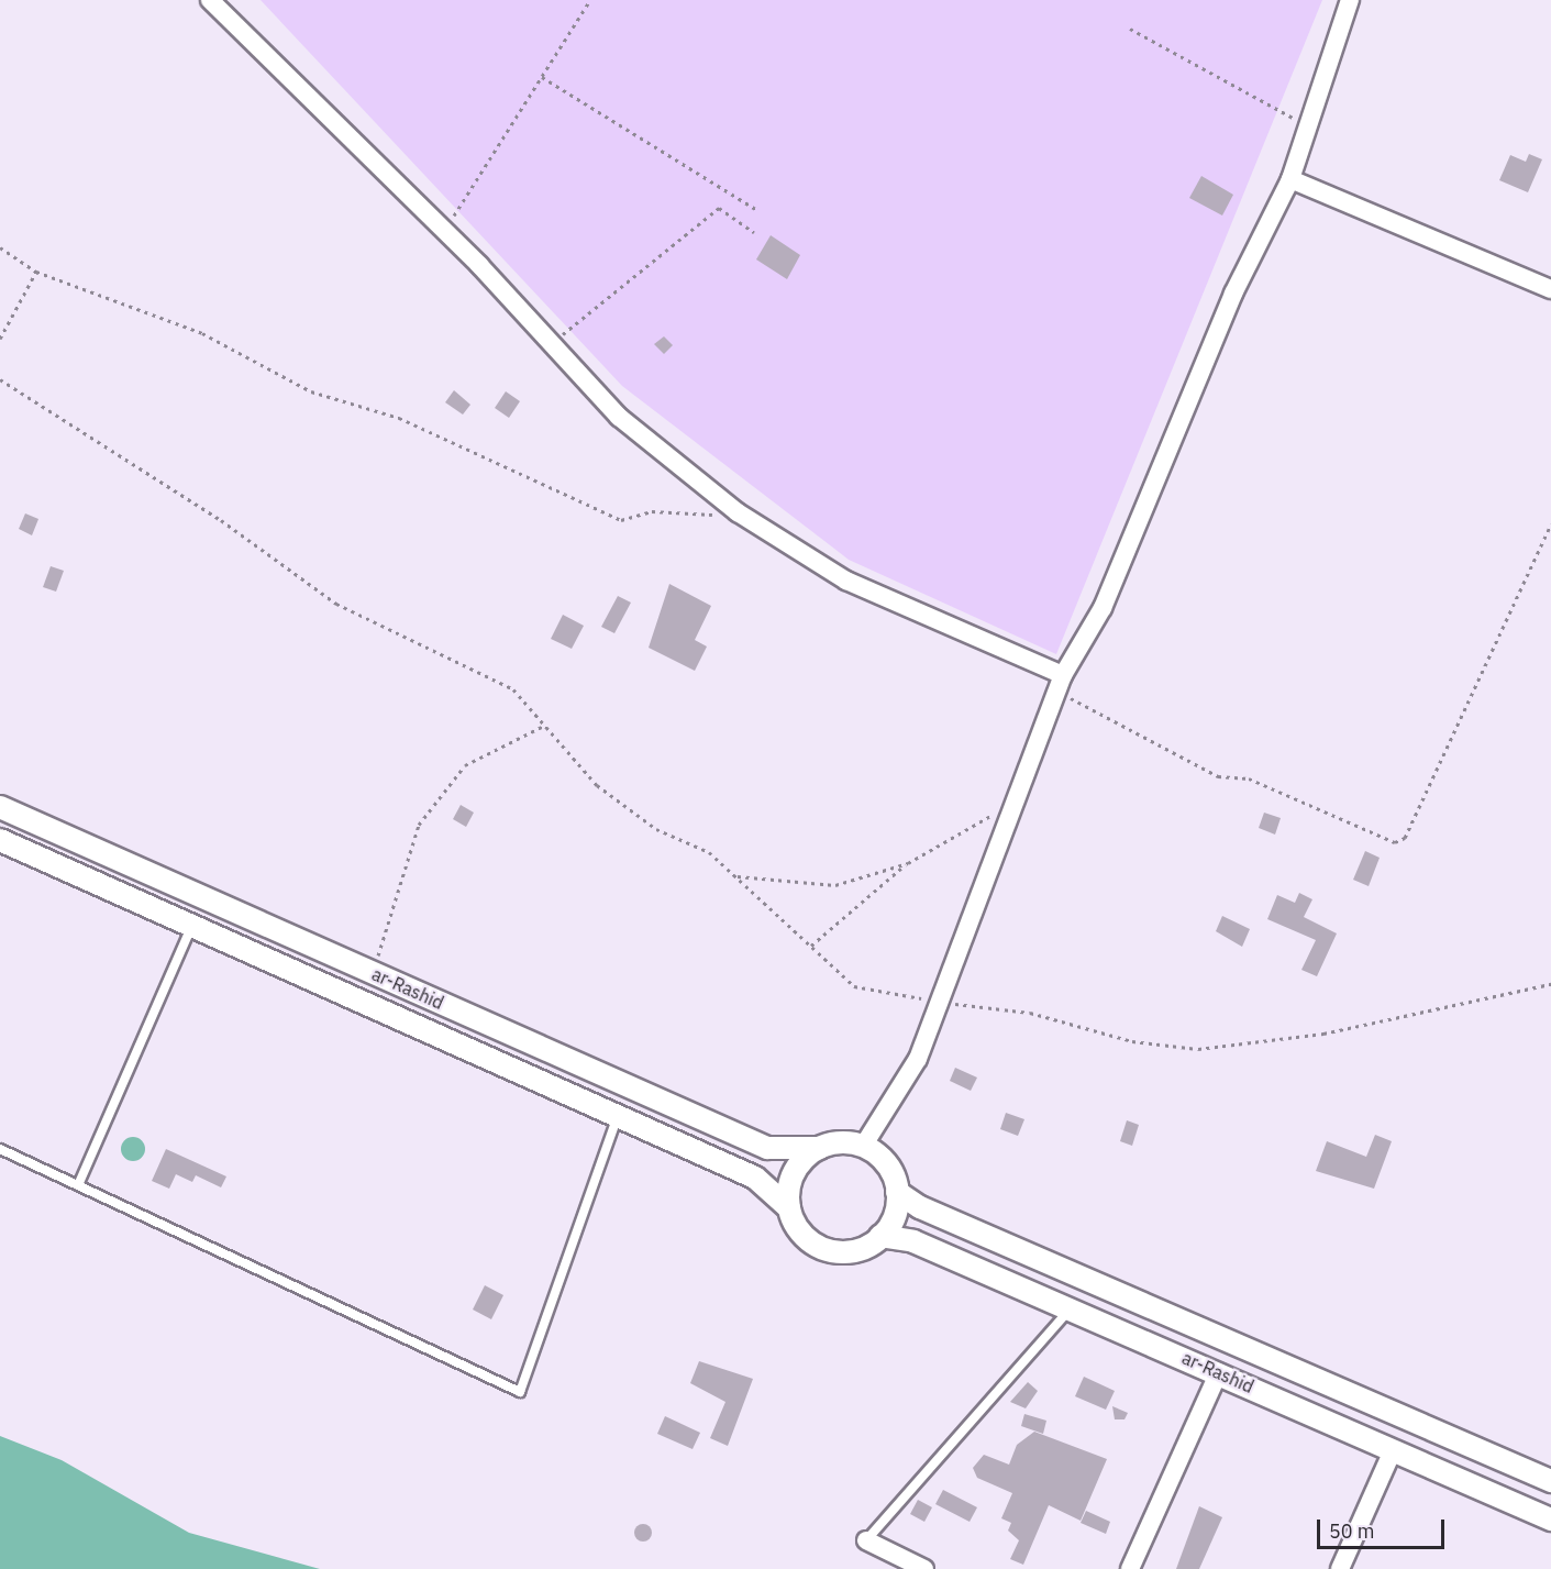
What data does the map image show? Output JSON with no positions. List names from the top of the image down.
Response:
{
  "streets": {
    "street": ["ar-Rashid"]
  },
  "scale_bar": "50 m"
}
